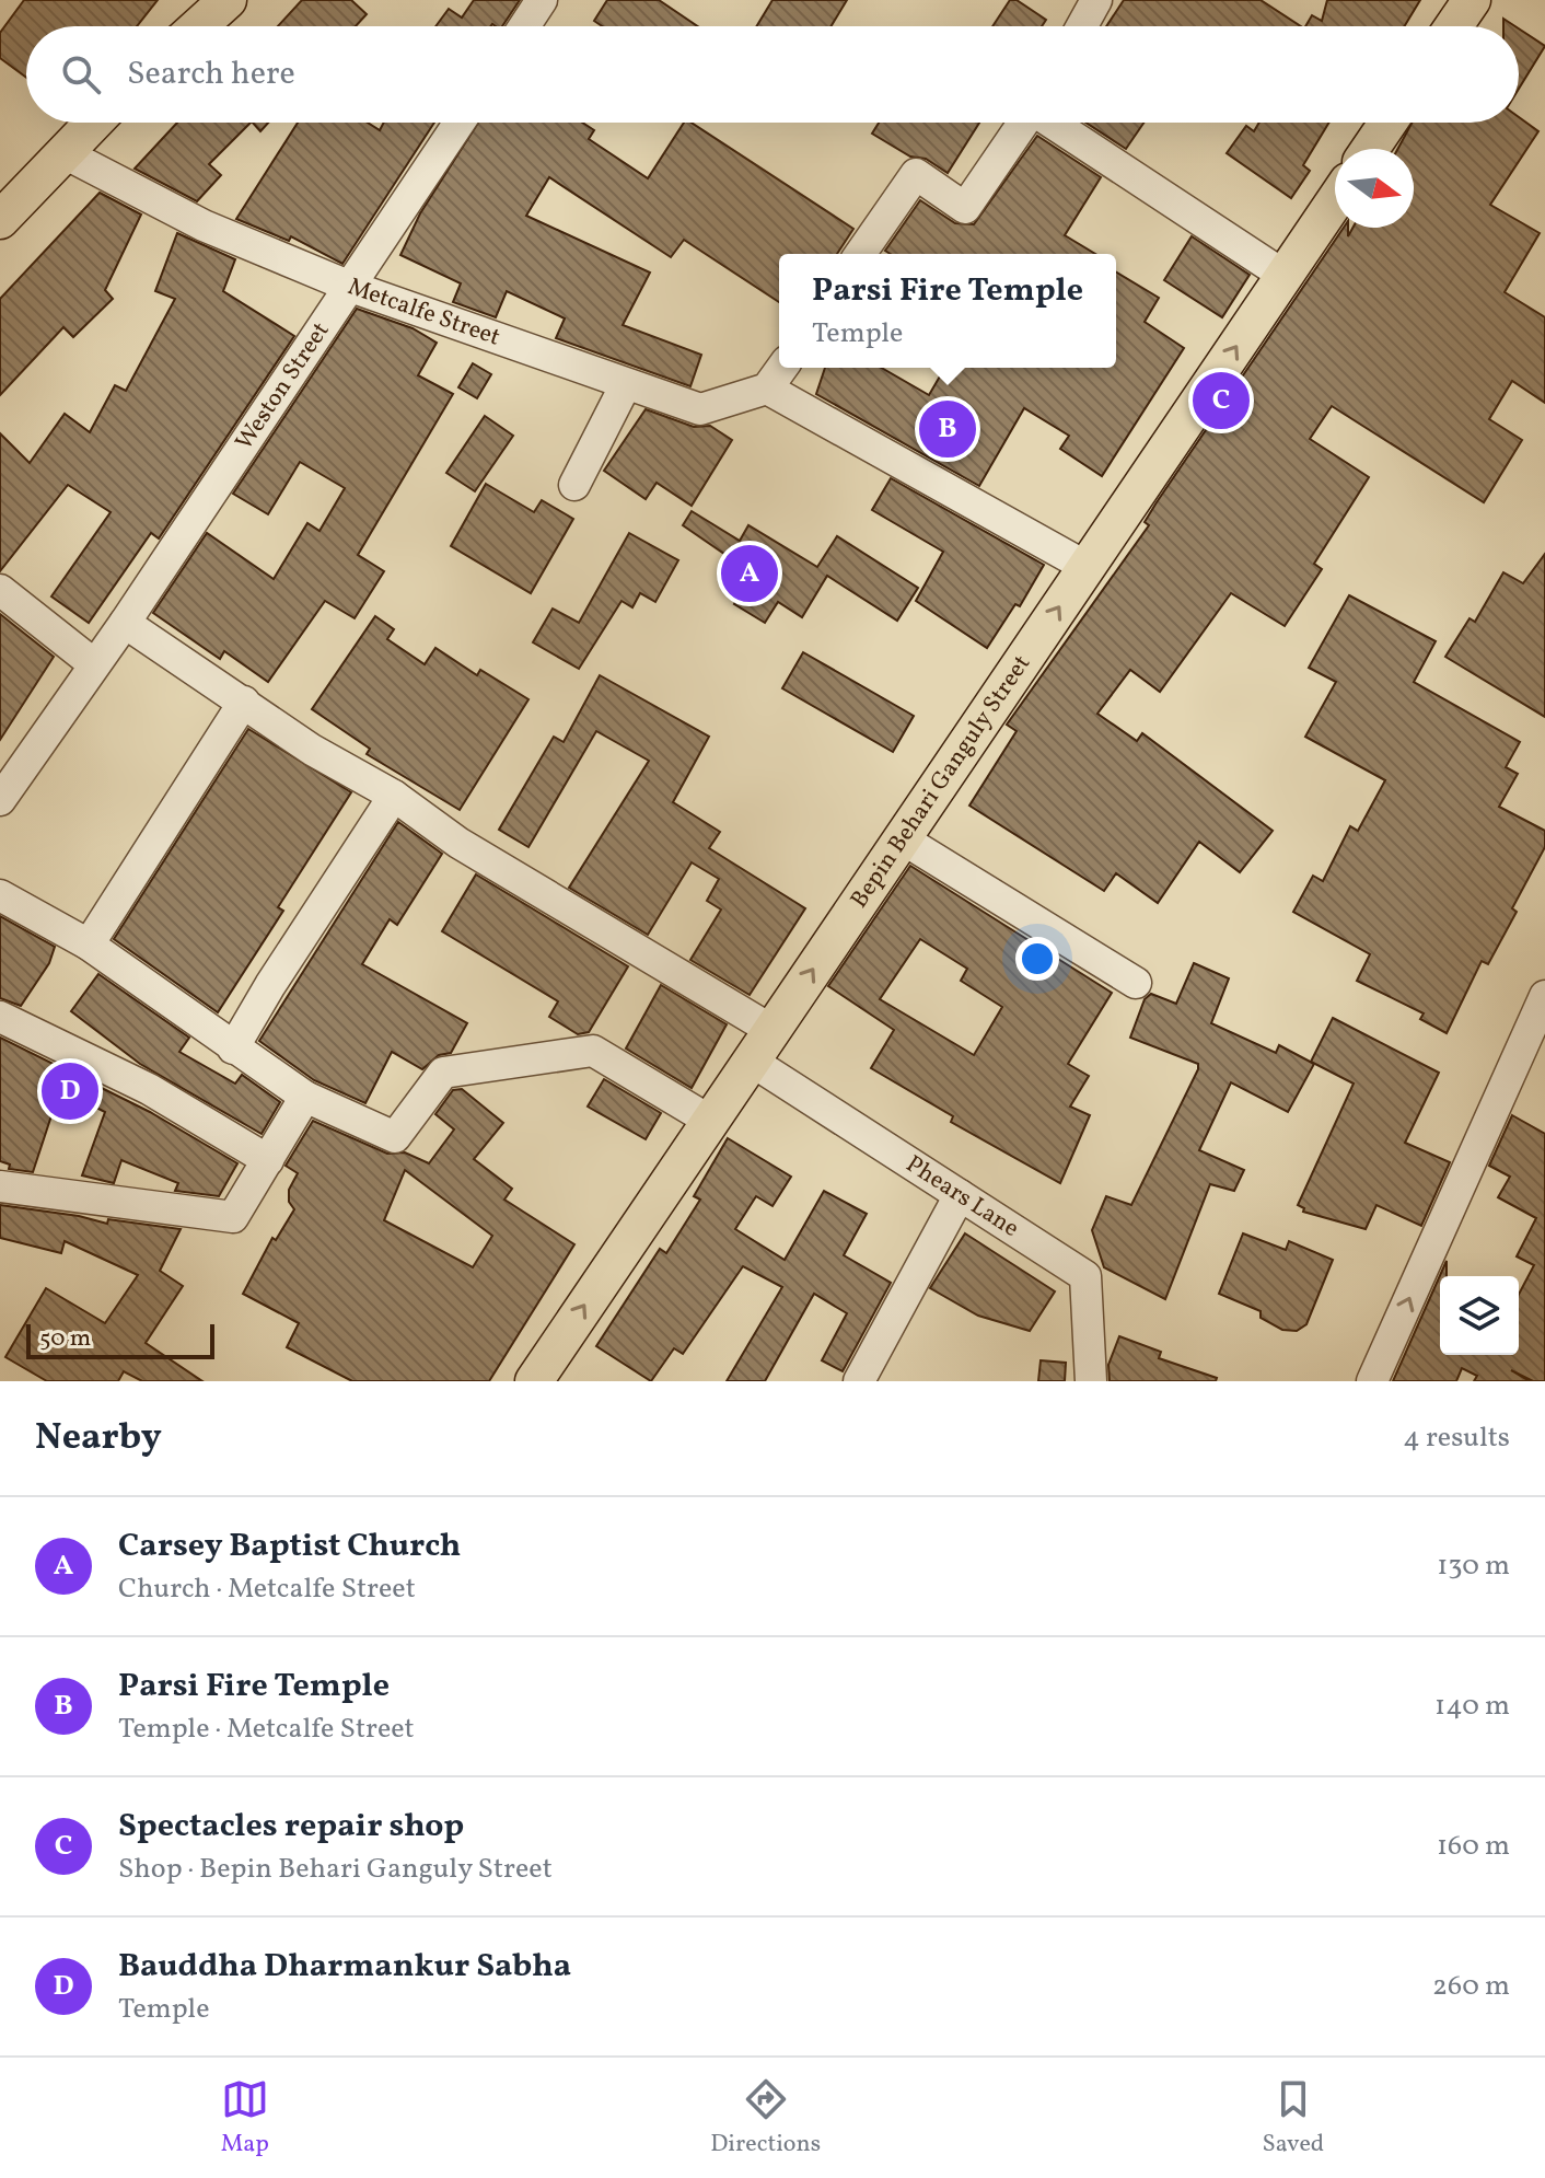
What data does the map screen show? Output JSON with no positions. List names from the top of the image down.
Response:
{
  "streets": {
    "main road": ["Bepin Behari Ganguly Street"],
    "street": ["Metcalfe Street", "Weston Street", "Phears Lane"]
  },
  "crossings": [
    ["Metcalfe Street", "Weston Street"],
    ["Bepin Behari Ganguly Street", "Phears Lane"]
  ],
  "one_way": ["Bepin Behari Ganguly Street"],
  "scale_bar": "50 m",
  "north": "right",
  "page": {
    "search": "Search here",
    "popup": ["Parsi Fire Temple", "Temple"],
    "pins": [
      "C",
      "B",
      "A",
      "D"
    ],
    "scale": "50 m",
    "heading": ["Nearby", "4 results"],
    "list": [
      {
        "mark": "A",
        "name": "Carsey Baptist Church",
        "note": "Church · Metcalfe Street",
        "value": "130 m"
      },
      {
        "mark": "B",
        "name": "Parsi Fire Temple",
        "note": "Temple · Metcalfe Street",
        "value": "140 m"
      },
      {
        "mark": "C",
        "name": "Spectacles repair shop",
        "note": "Shop · Bepin Behari Ganguly Street",
        "value": "160 m"
      },
      {
        "mark": "D",
        "name": "Bauddha Dharmankur Sabha",
        "note": "Temple",
        "value": "260 m"
      }
    ],
    "nav": ["Map", "Directions", "Saved"]
  }
}
